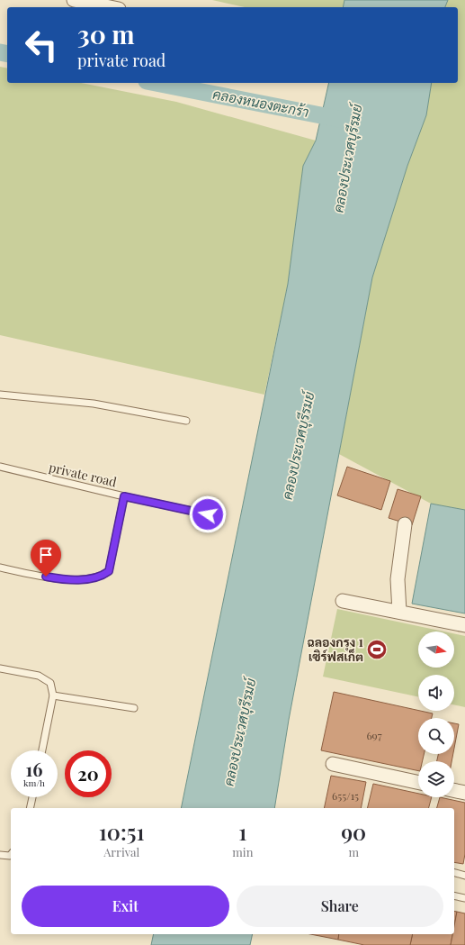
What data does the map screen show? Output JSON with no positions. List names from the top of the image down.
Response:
{
  "streets": {
    "lane": ["private road"]
  },
  "water": ["คลองหนองตะกร้า", "คลองประเวศบุรีรมย์"],
  "places": {
    "sports": ["ฉลองกรุง 1 เซิร์ฟสเก็ต"]
  },
  "house_numbers": ["697", "655/15"],
  "north": "right",
  "page": {
    "turn": ["30 m", "private road"],
    "speed": "16 km/h",
    "limit": "20",
    "eta": [
      "10:51",
      "Arrival",
      "1",
      "min",
      "90",
      "m"
    ],
    "buttons": ["Exit", "Share"]
  }
}
